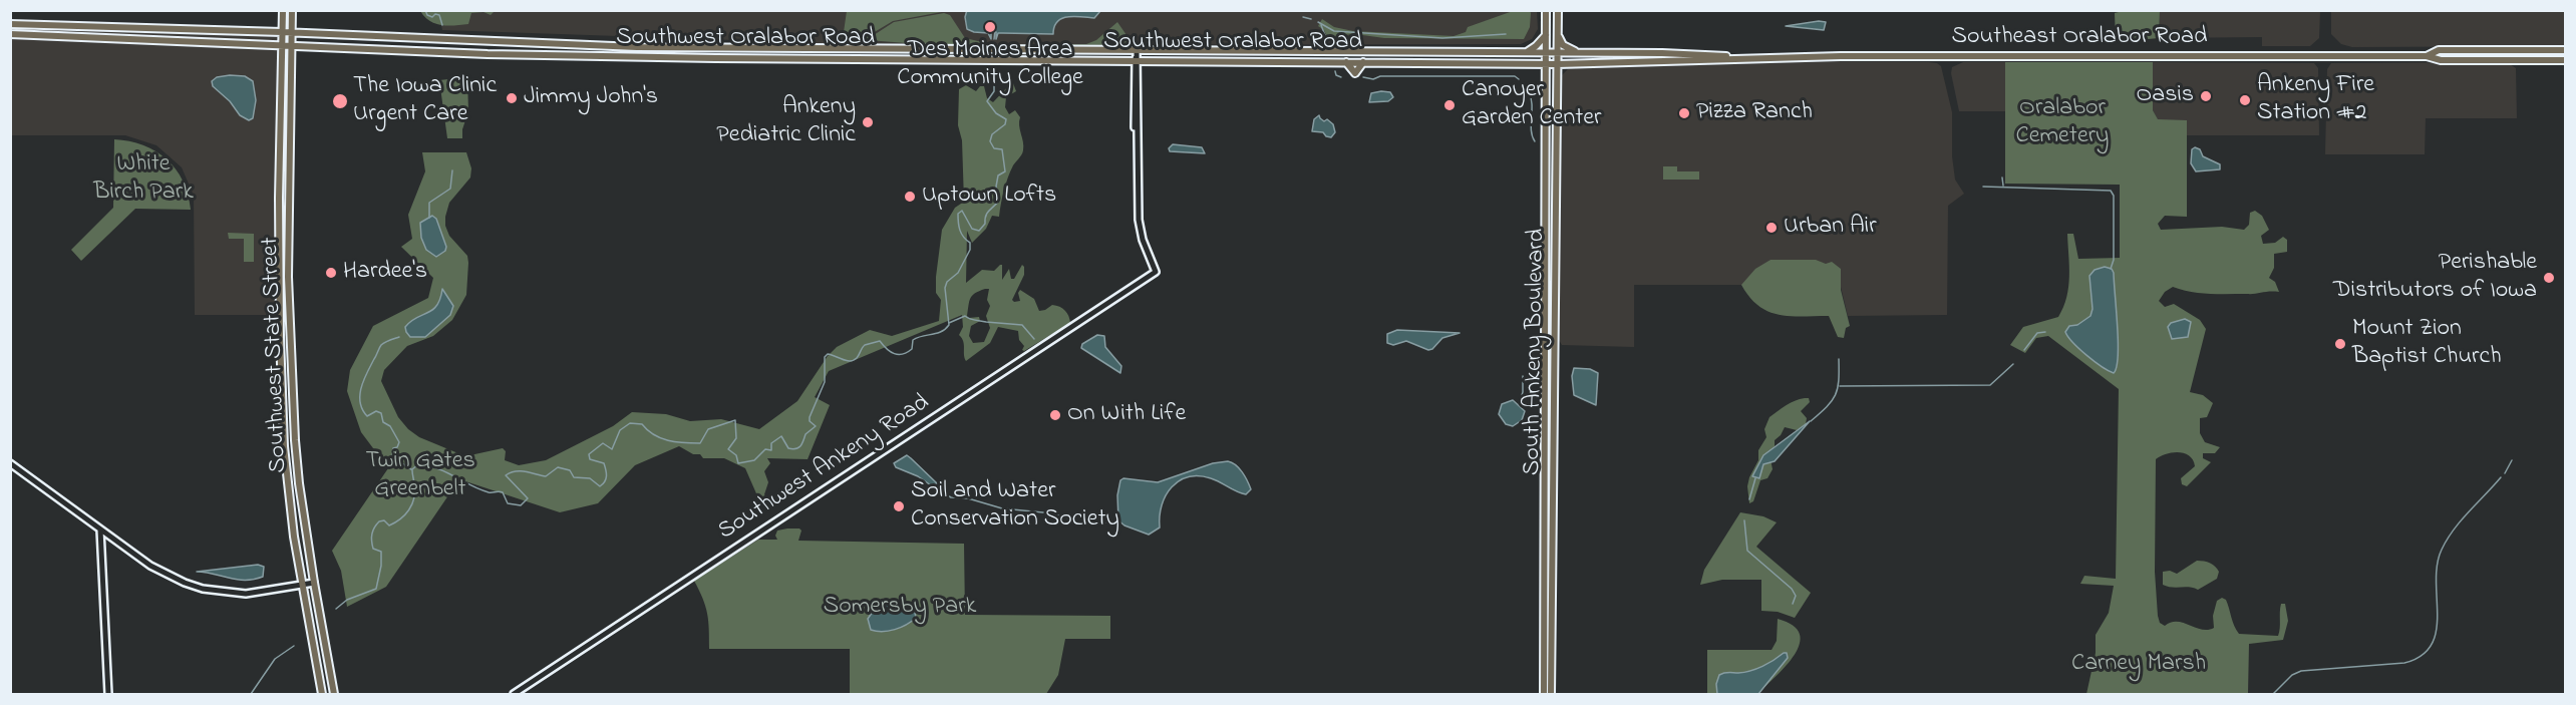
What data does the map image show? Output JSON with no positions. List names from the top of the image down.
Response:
{
  "streets": {
    "main road": [
      "Southeast Oralabor Road",
      "Southwest Oralabor Road",
      "South Ankeny Boulevard",
      "Southwest State Street"
    ],
    "street": ["Southwest Ankeny Road"]
  },
  "crossings": [
    ["Southeast Oralabor Road", "Southwest Oralabor Road"],
    ["Southeast Oralabor Road", "South Ankeny Boulevard"],
    ["Southwest Oralabor Road", "South Ankeny Boulevard"],
    ["Southwest Oralabor Road", "Southwest State Street"],
    ["Southwest Oralabor Road", "Southwest Ankeny Road"]
  ],
  "parks": [
    "Oralabor Cemetery",
    "White Birch Park",
    "Twin Gates Greenbelt",
    "Somersby Park",
    "Carney Marsh"
  ],
  "places": [
    "Des Moines Area Community College",
    "Oasis",
    "Jimmy John's",
    "Ankeny Fire Station #2",
    "The Iowa Clinic Urgent Care",
    "Canoyer Garden Center",
    "Pizza Ranch",
    "Ankeny Pediatric Clinic",
    "Uptown Lofts",
    "Urban Air",
    "Hardee's",
    "Perishable Distributors of Iowa",
    "Mount Zion Baptist Church",
    "On With Life",
    "Soil and Water Conservation Society"
  ]
}
